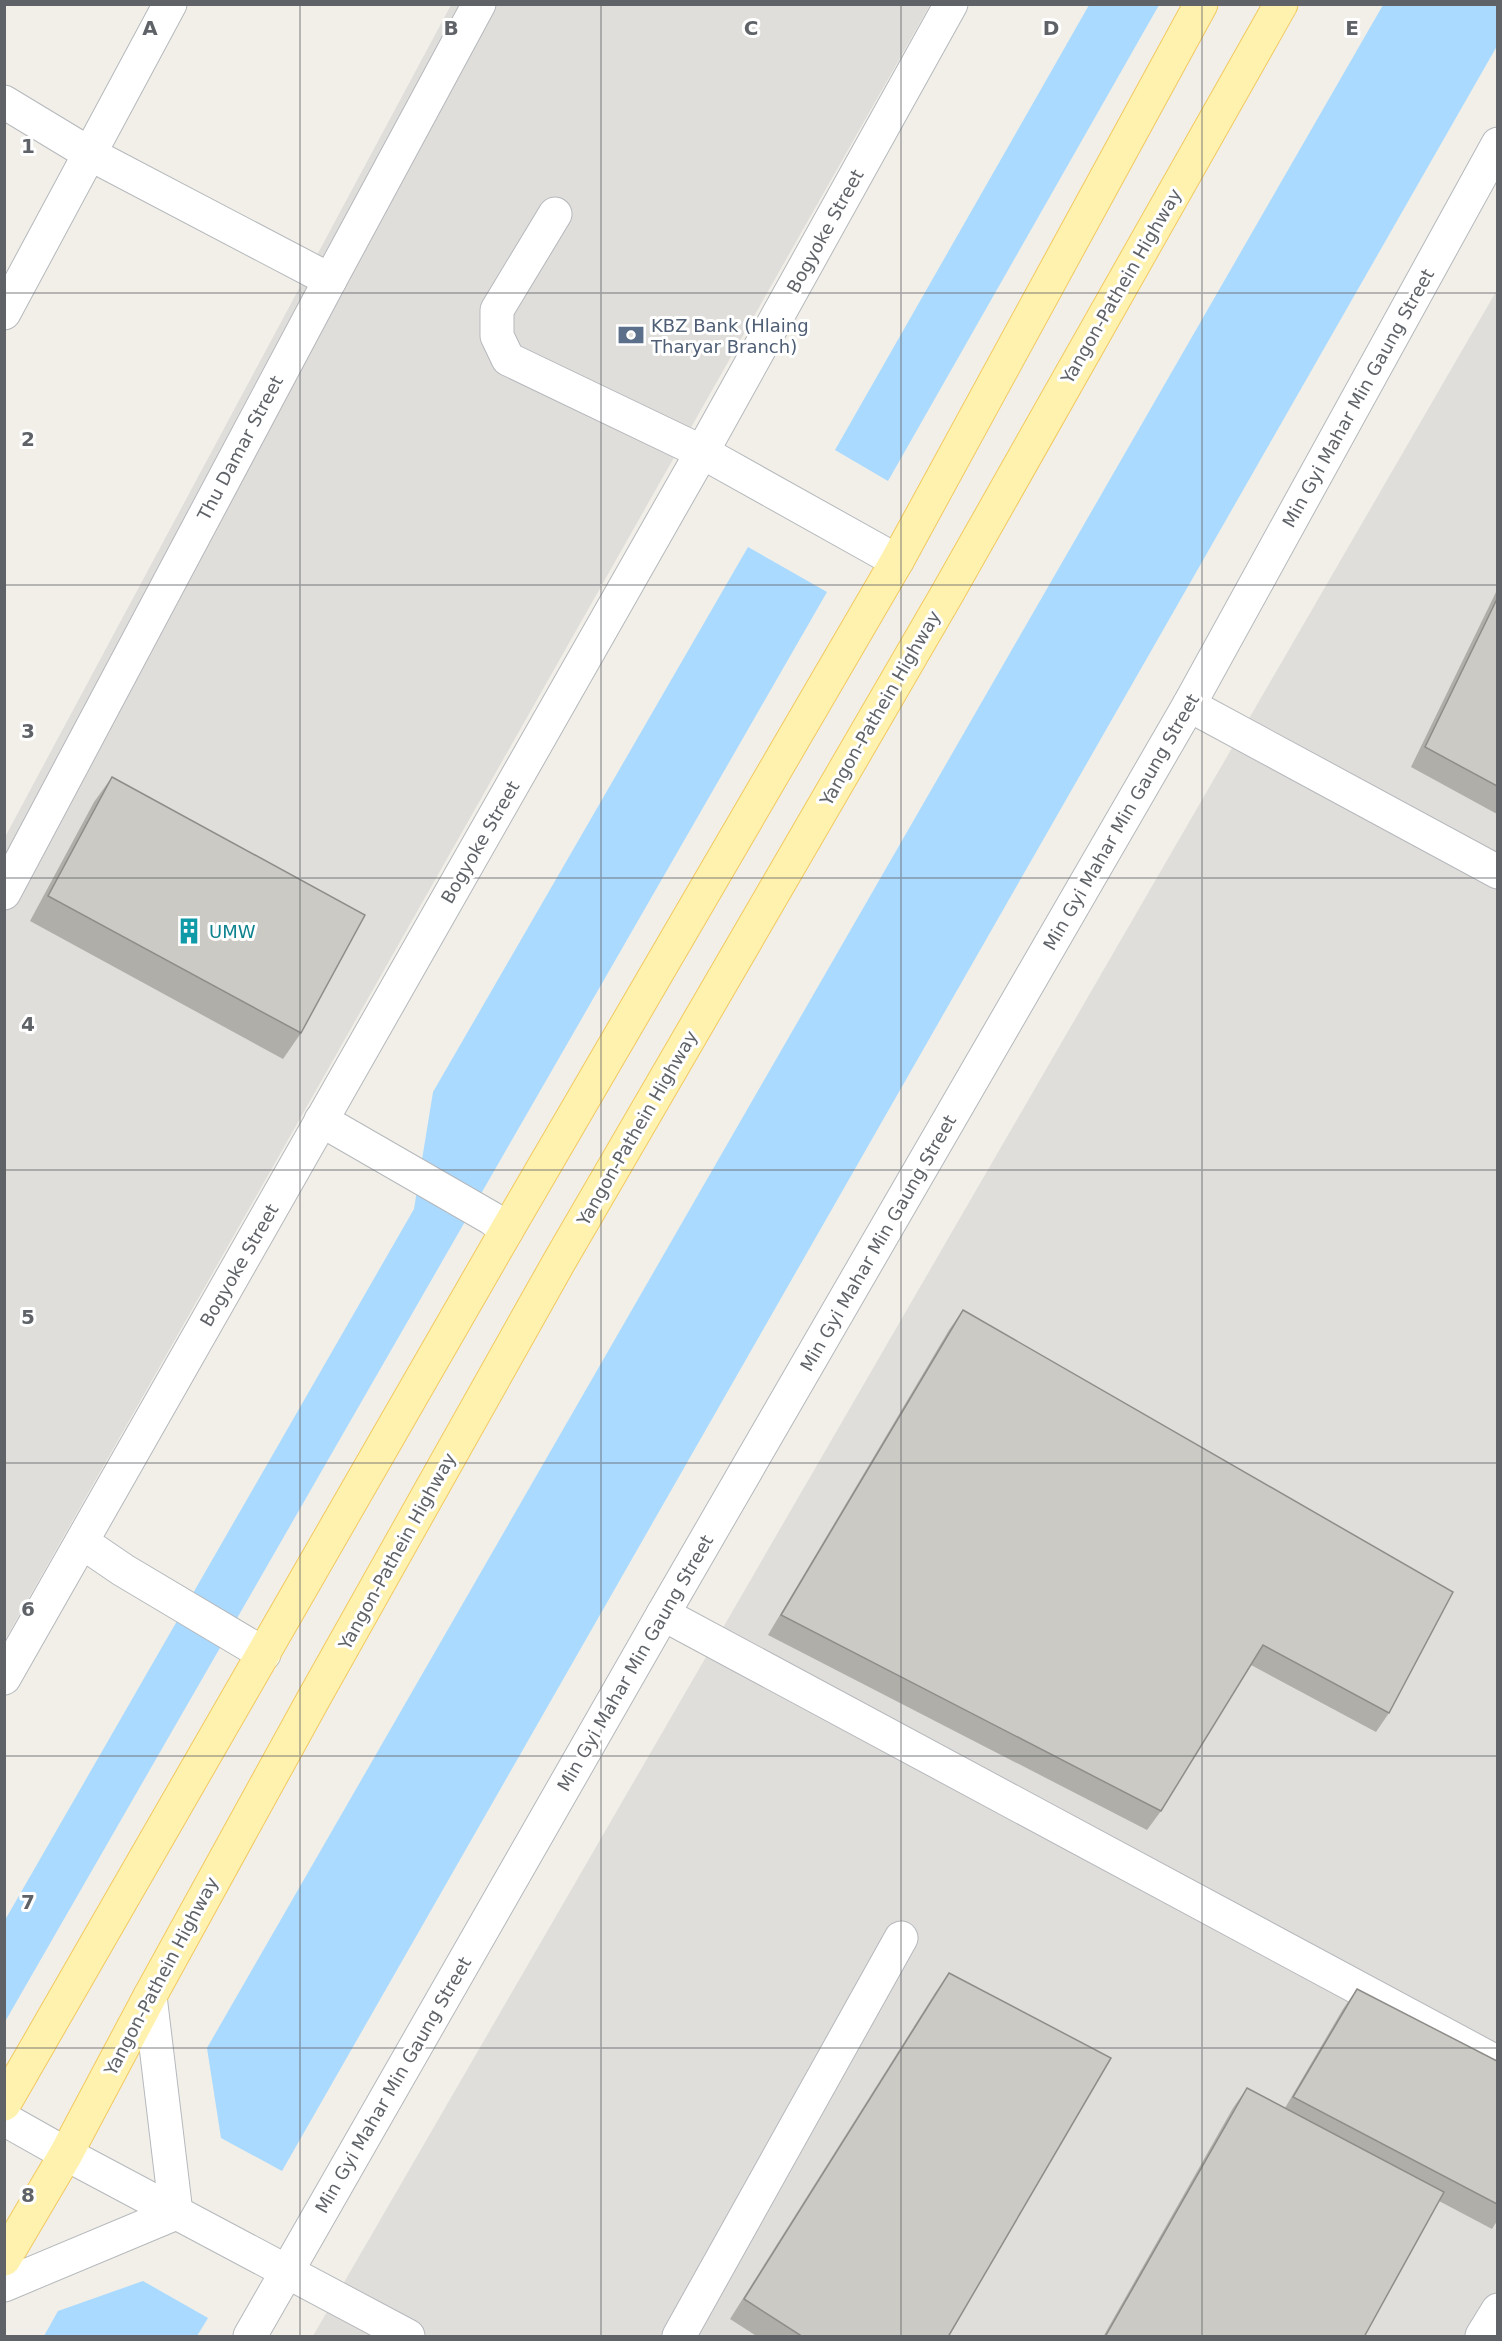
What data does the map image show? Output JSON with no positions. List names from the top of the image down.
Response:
{
  "streets": {
    "main road": ["Yangon-Pathein Highway"],
    "street": ["Bogyoke Street", "Min Gyi Mahar Min Gaung Street", "Thu Damar Street"]
  },
  "places": {
    "bank": ["KBZ Bank (Hlaing Tharyar Branch)"],
    "building": ["UMW"]
  },
  "grid": {
    "columns": [
      "A",
      "B",
      "C",
      "D",
      "E"
    ],
    "rows": [
      "1",
      "2",
      "3",
      "4",
      "5",
      "6",
      "7",
      "8"
    ]
  }
}
